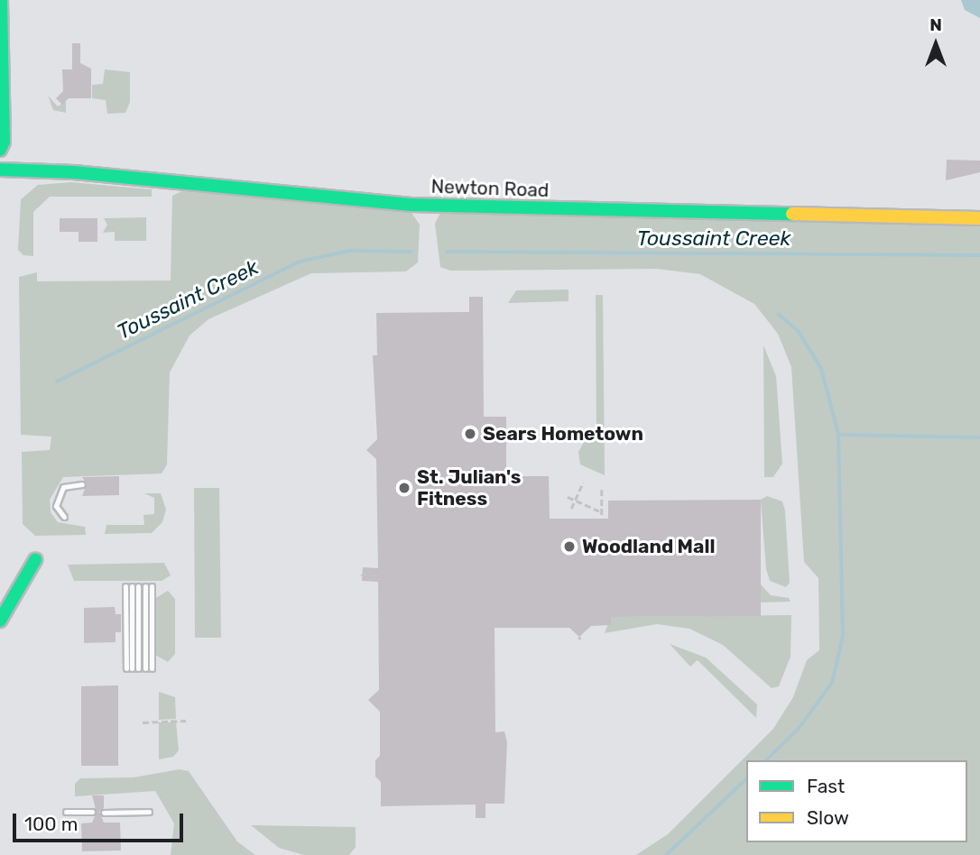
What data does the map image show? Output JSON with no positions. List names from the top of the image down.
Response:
{
  "streets": {
    "street": ["Newton Road"]
  },
  "water": ["Toussaint Creek"],
  "places": ["Sears Hometown", "St. Julian's Fitness", "Woodland Mall"],
  "legend": ["Fast", "Slow"],
  "scale_bar": "100 m",
  "north": "top"
}
